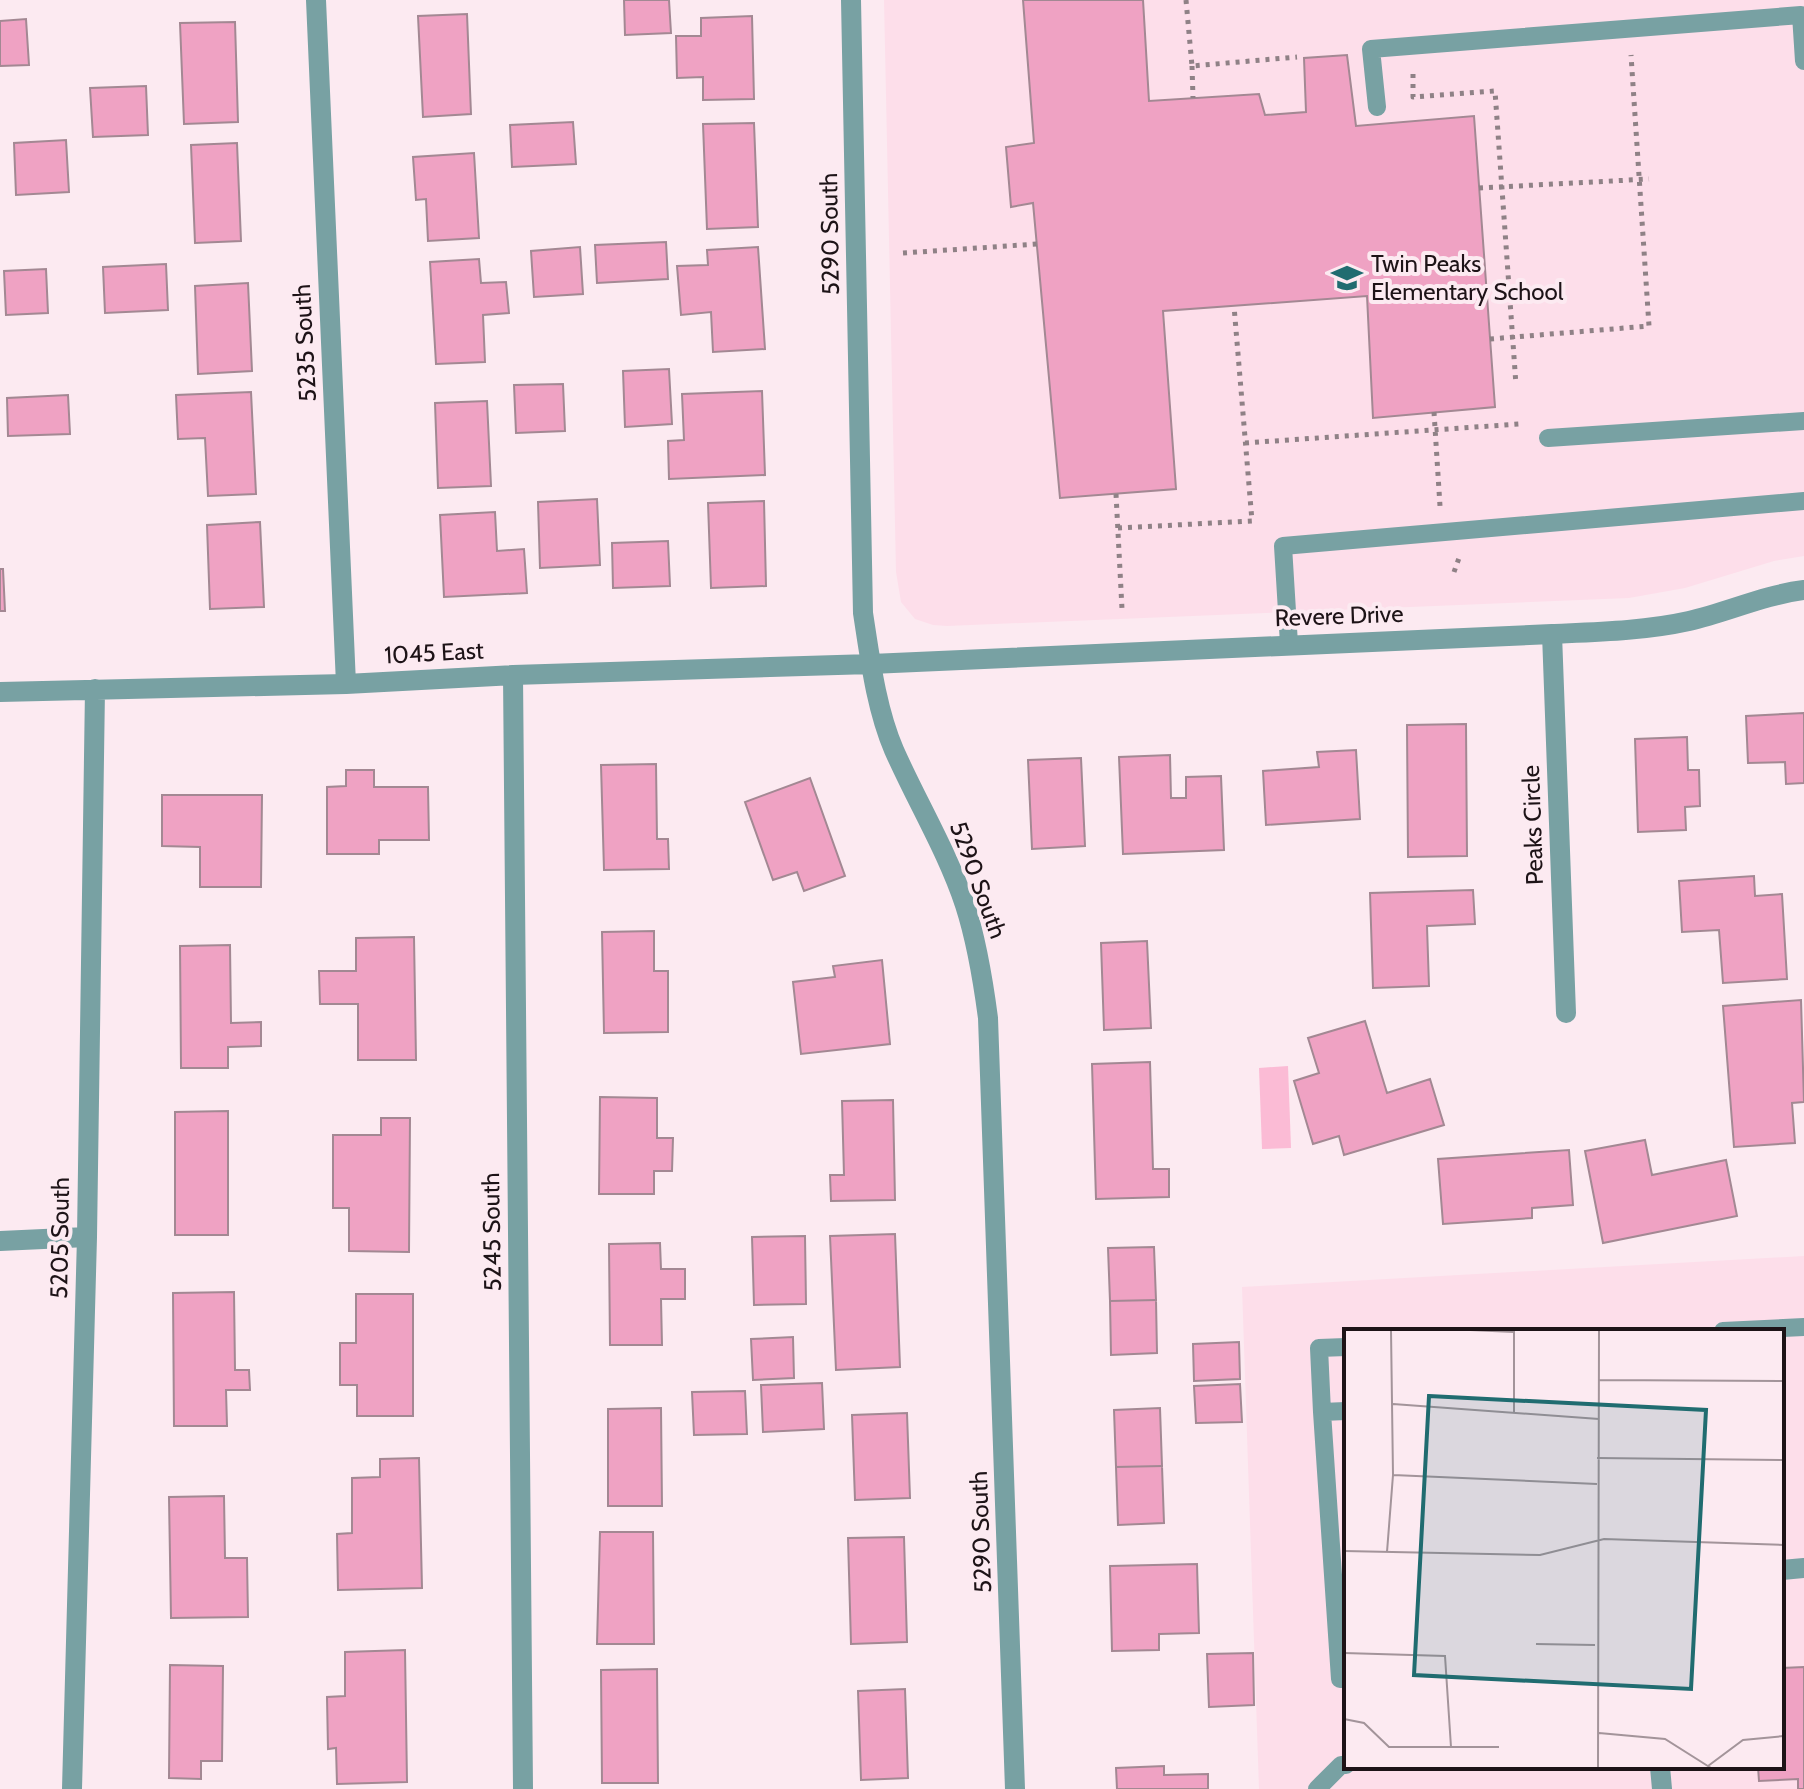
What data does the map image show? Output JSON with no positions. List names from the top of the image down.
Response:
{
  "streets": {
    "street": [
      "5290 South",
      "5235 South",
      "Revere Drive",
      "1045 East",
      "Peaks Circle",
      "5245 South",
      "5205 South"
    ]
  },
  "crossings": [
    ["5290 South", "Revere Drive"],
    ["5290 South", "1045 East"],
    ["5235 South", "1045 East"],
    ["Revere Drive", "1045 East"],
    ["Revere Drive", "Peaks Circle"],
    ["1045 East", "5245 South"],
    ["1045 East", "5205 South"]
  ],
  "places": {
    "school or university": ["Twin Peaks Elementary School"]
  }
}
